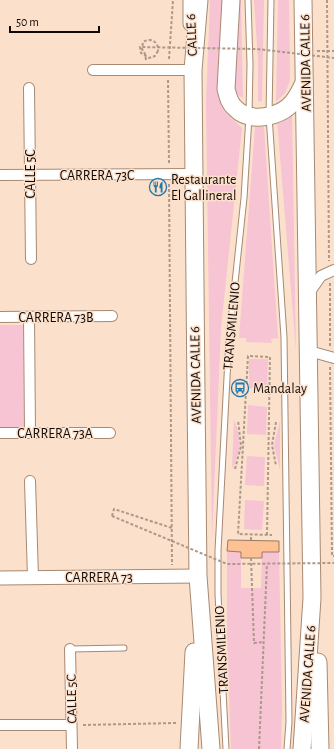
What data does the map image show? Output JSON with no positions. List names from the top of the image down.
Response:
{
  "streets": {
    "highway": ["AVENIDA CALLE 6"],
    "street": [
      "CALLE 6",
      "CALLE 5C",
      "CARRERA 73C",
      "CARRERA 73B",
      "CARRERA 73A",
      "CARRERA 73"
    ],
    "lane": ["TRANSMILENIO"]
  },
  "crossings": [
    ["CALLE 6", "AVENIDA CALLE 6"],
    ["AVENIDA CALLE 6", "CARRERA 73C"],
    ["AVENIDA CALLE 6", "CARRERA 73"],
    ["CALLE 5C", "CARRERA 73C"]
  ],
  "places": {
    "restaurant": ["Restaurante El Gallineral"],
    "bus stop": ["Mandalay"]
  },
  "scale_bar": "50 m"
}
